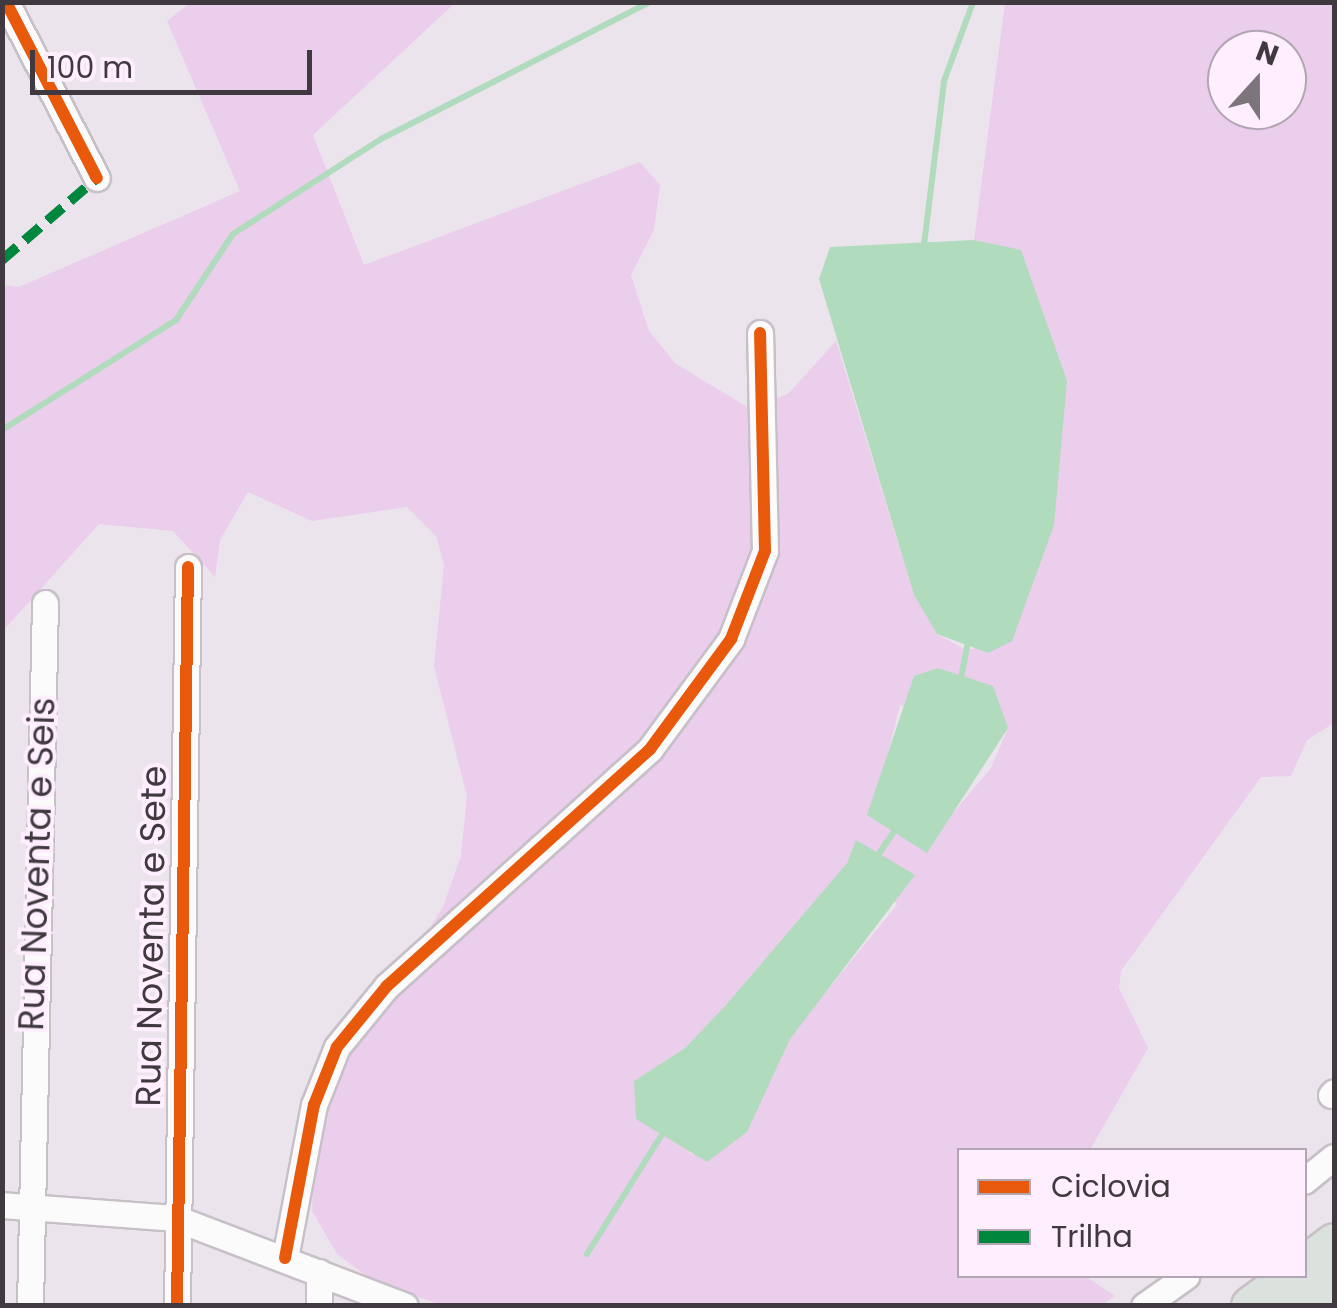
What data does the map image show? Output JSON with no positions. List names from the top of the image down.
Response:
{
  "streets": {
    "street": ["Rua Noventa e Seis", "Rua Noventa e Sete"]
  },
  "legend": ["Ciclovia", "Trilha"],
  "scale_bar": "100 m",
  "north": "top"
}
